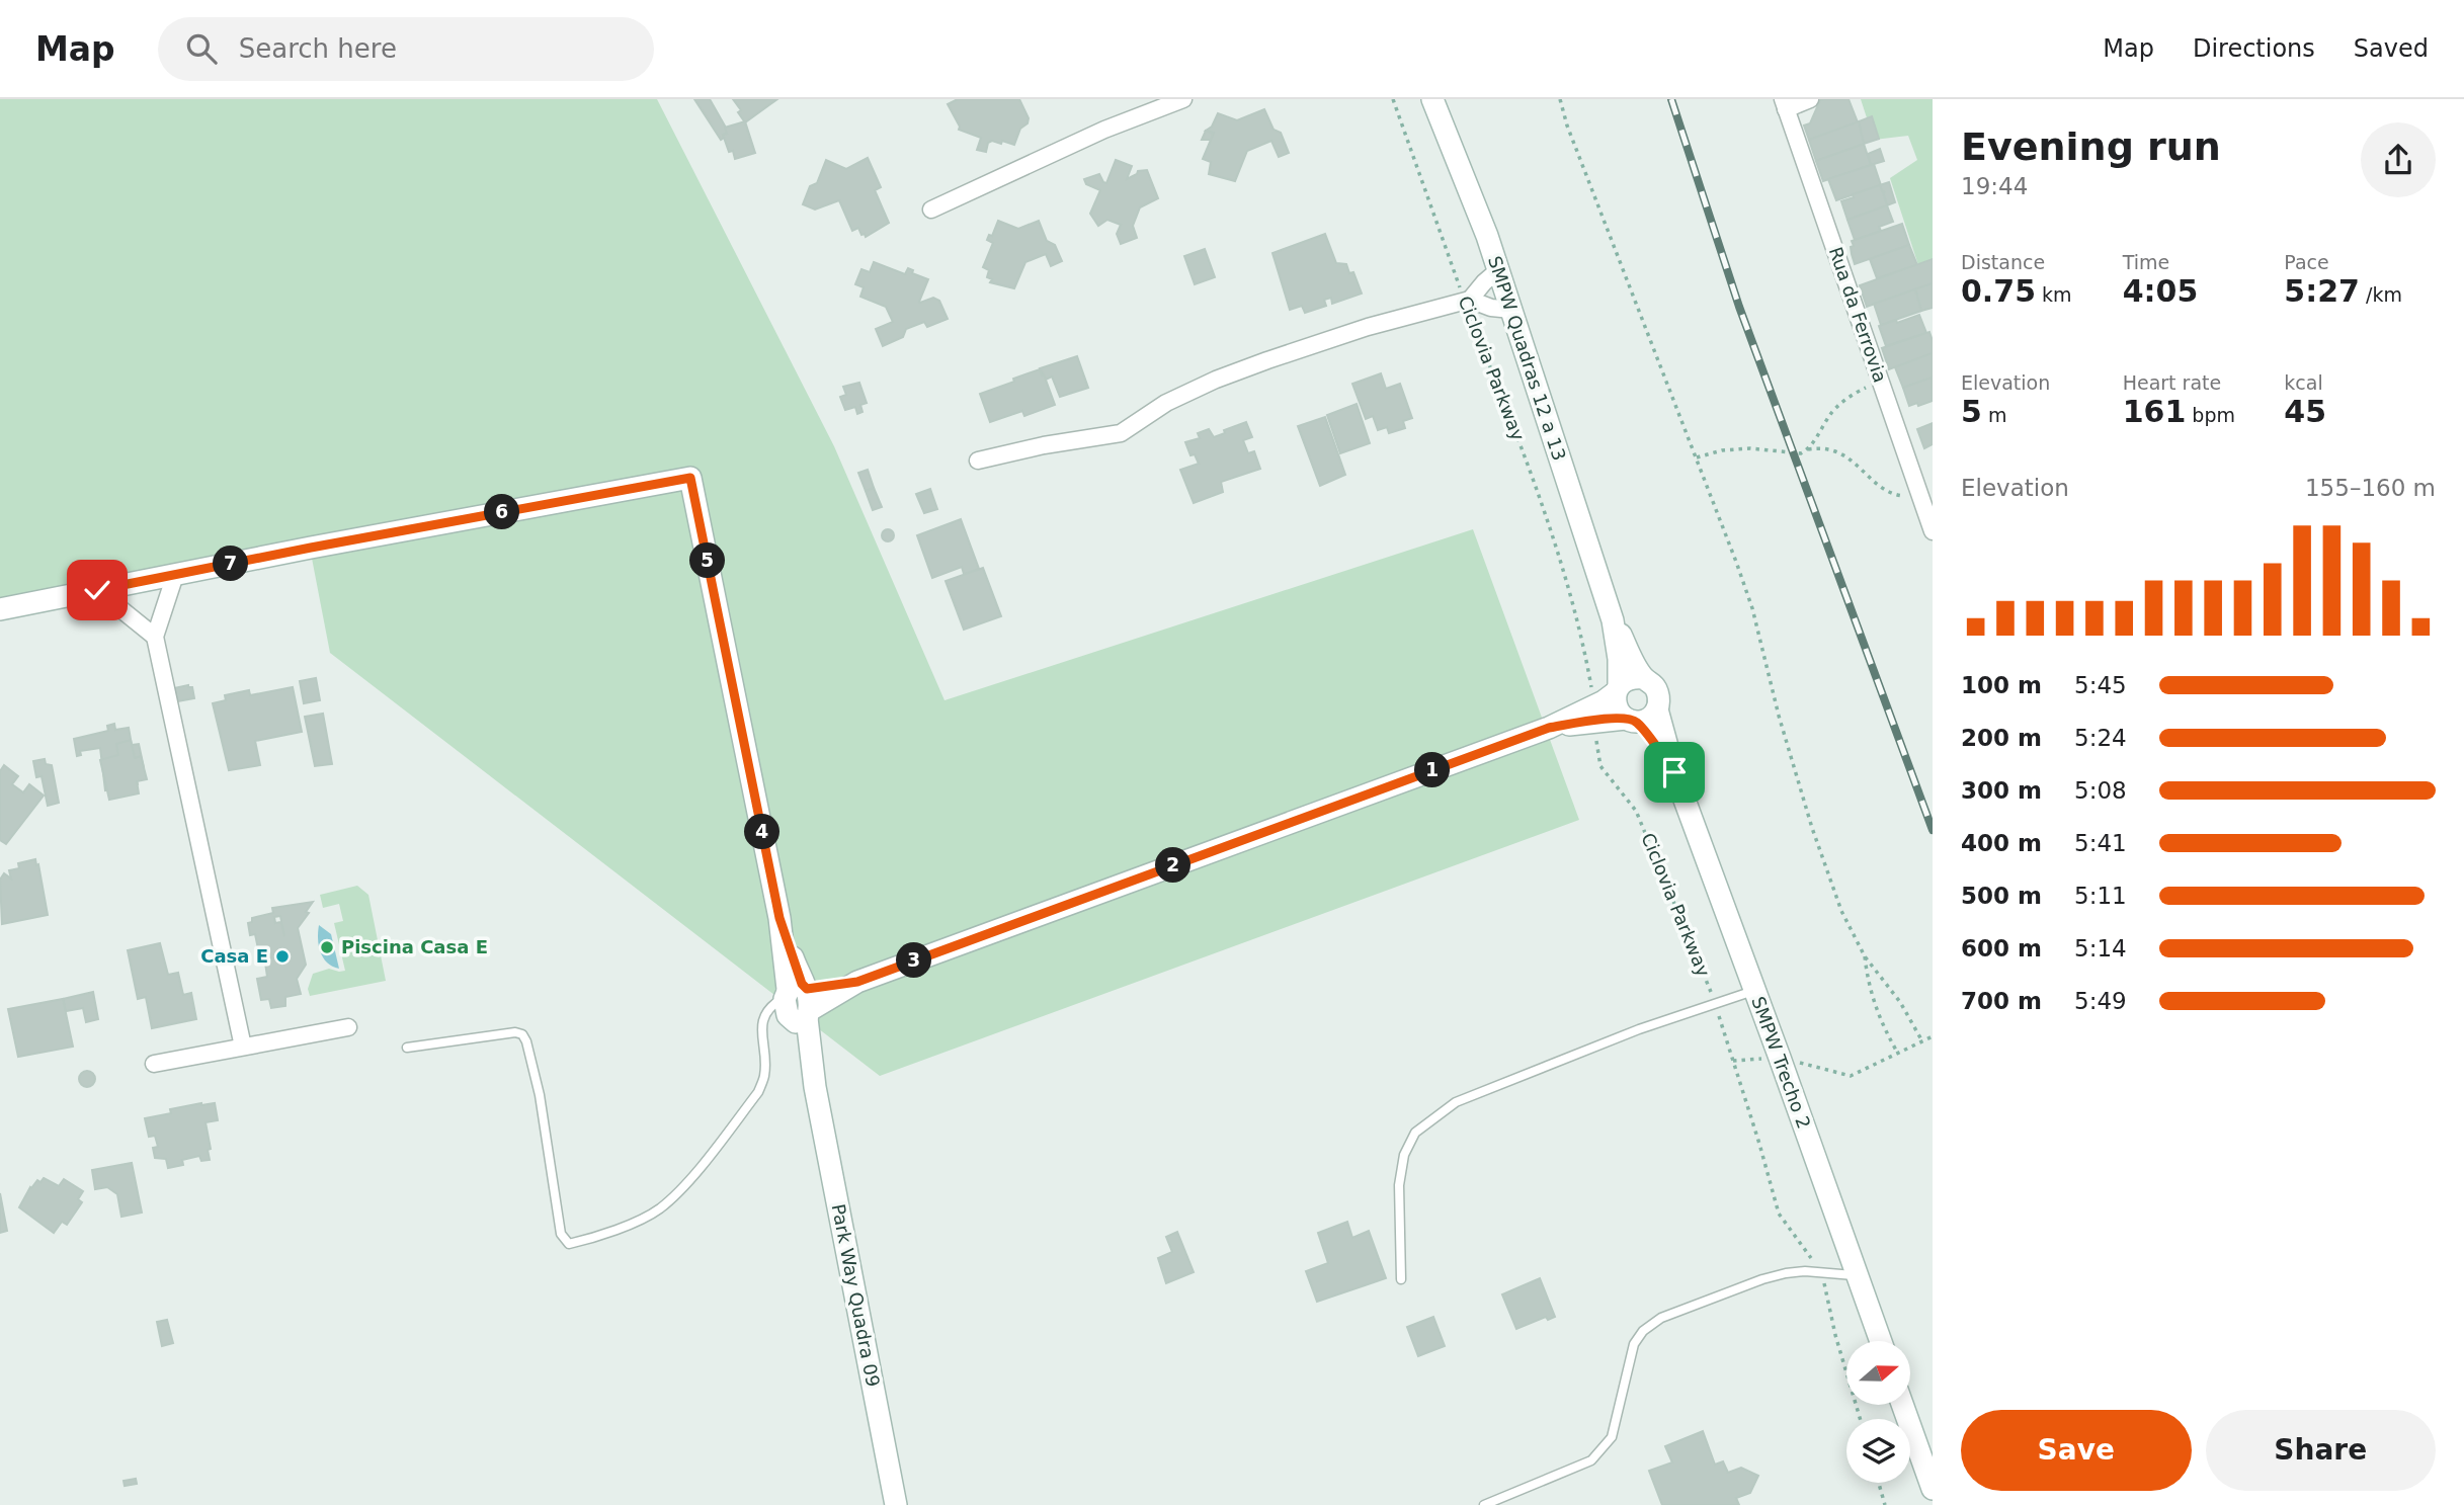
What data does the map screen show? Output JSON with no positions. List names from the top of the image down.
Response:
{
  "streets": {
    "street": [
      "Rua da Ferrovia",
      "SMPW Quadras 12 a 13",
      "SMPW Trecho 2",
      "Park Way Quadra 09"
    ],
    "path": ["Ciclovia Parkway"]
  },
  "places": ["Piscina Casa E", "Casa E"],
  "north": "right",
  "page": {
    "header": "Map",
    "search": "Search here",
    "nav": ["Map", "Directions", "Saved"],
    "heading": ["Evening run", "19:44"],
    "stats": [
      ["Distance", "0.75 km"],
      ["Time", "4:05"],
      ["Pace", "5:27 /km"],
      ["Elevation", "5 m"],
      ["Heart rate", "161 bpm"],
      ["kcal", "45"]
    ],
    "chart": ["Elevation", "155–160 m"],
    "pins": [
      "6",
      "5",
      "7",
      "1",
      "4",
      "2",
      "3"
    ],
    "list": [
      {
        "name": "100 m",
        "note": "5:45"
      },
      {
        "name": "200 m",
        "note": "5:24"
      },
      {
        "name": "300 m",
        "note": "5:08"
      },
      {
        "name": "400 m",
        "note": "5:41"
      },
      {
        "name": "500 m",
        "note": "5:11"
      },
      {
        "name": "600 m",
        "note": "5:14"
      },
      {
        "name": "700 m",
        "note": "5:49"
      }
    ],
    "buttons": ["Save", "Share"]
  }
}
